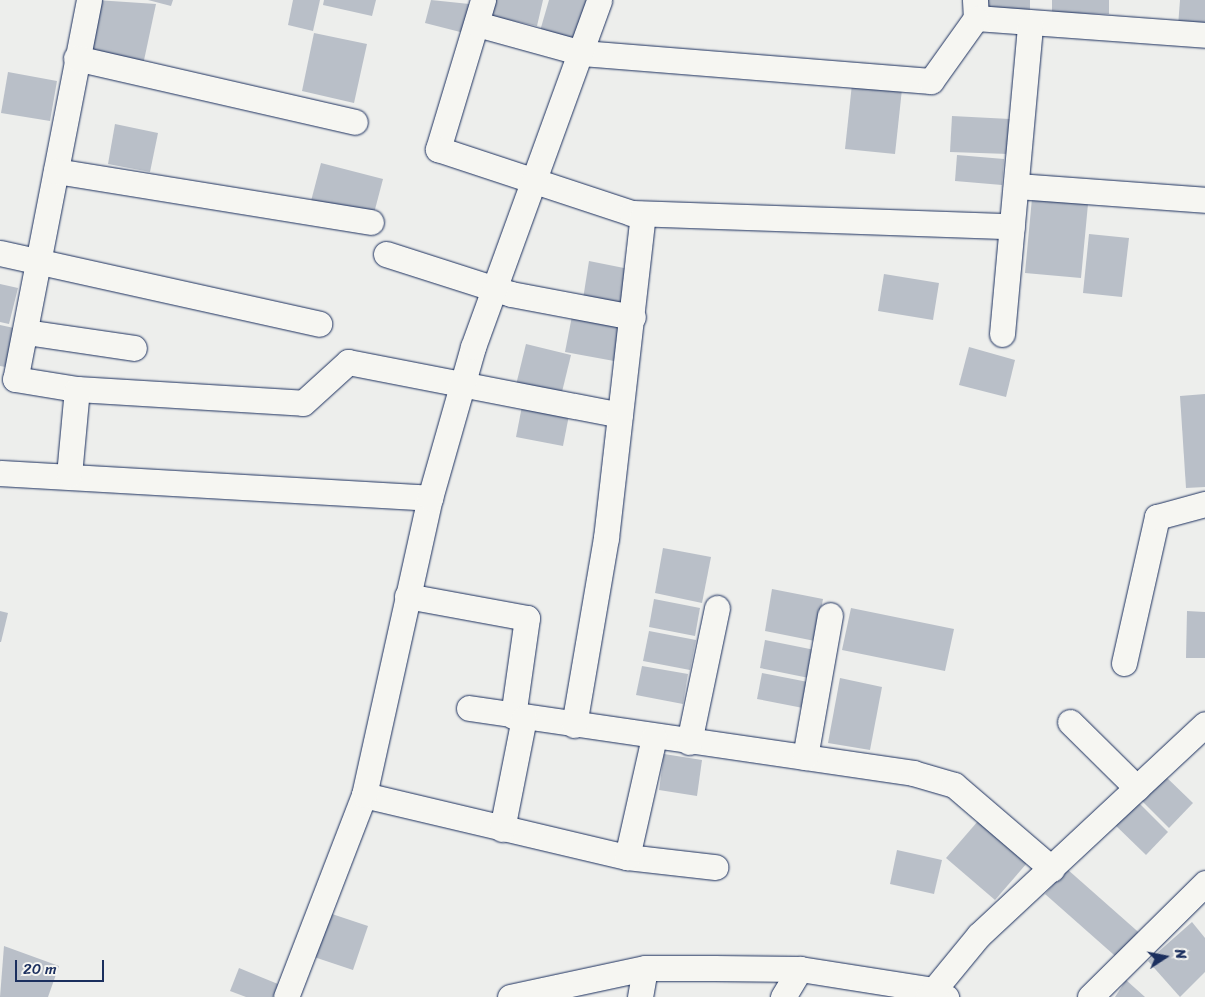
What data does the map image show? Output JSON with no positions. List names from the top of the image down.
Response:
{
  "scale_bar": "20 m",
  "north": "right"
}
